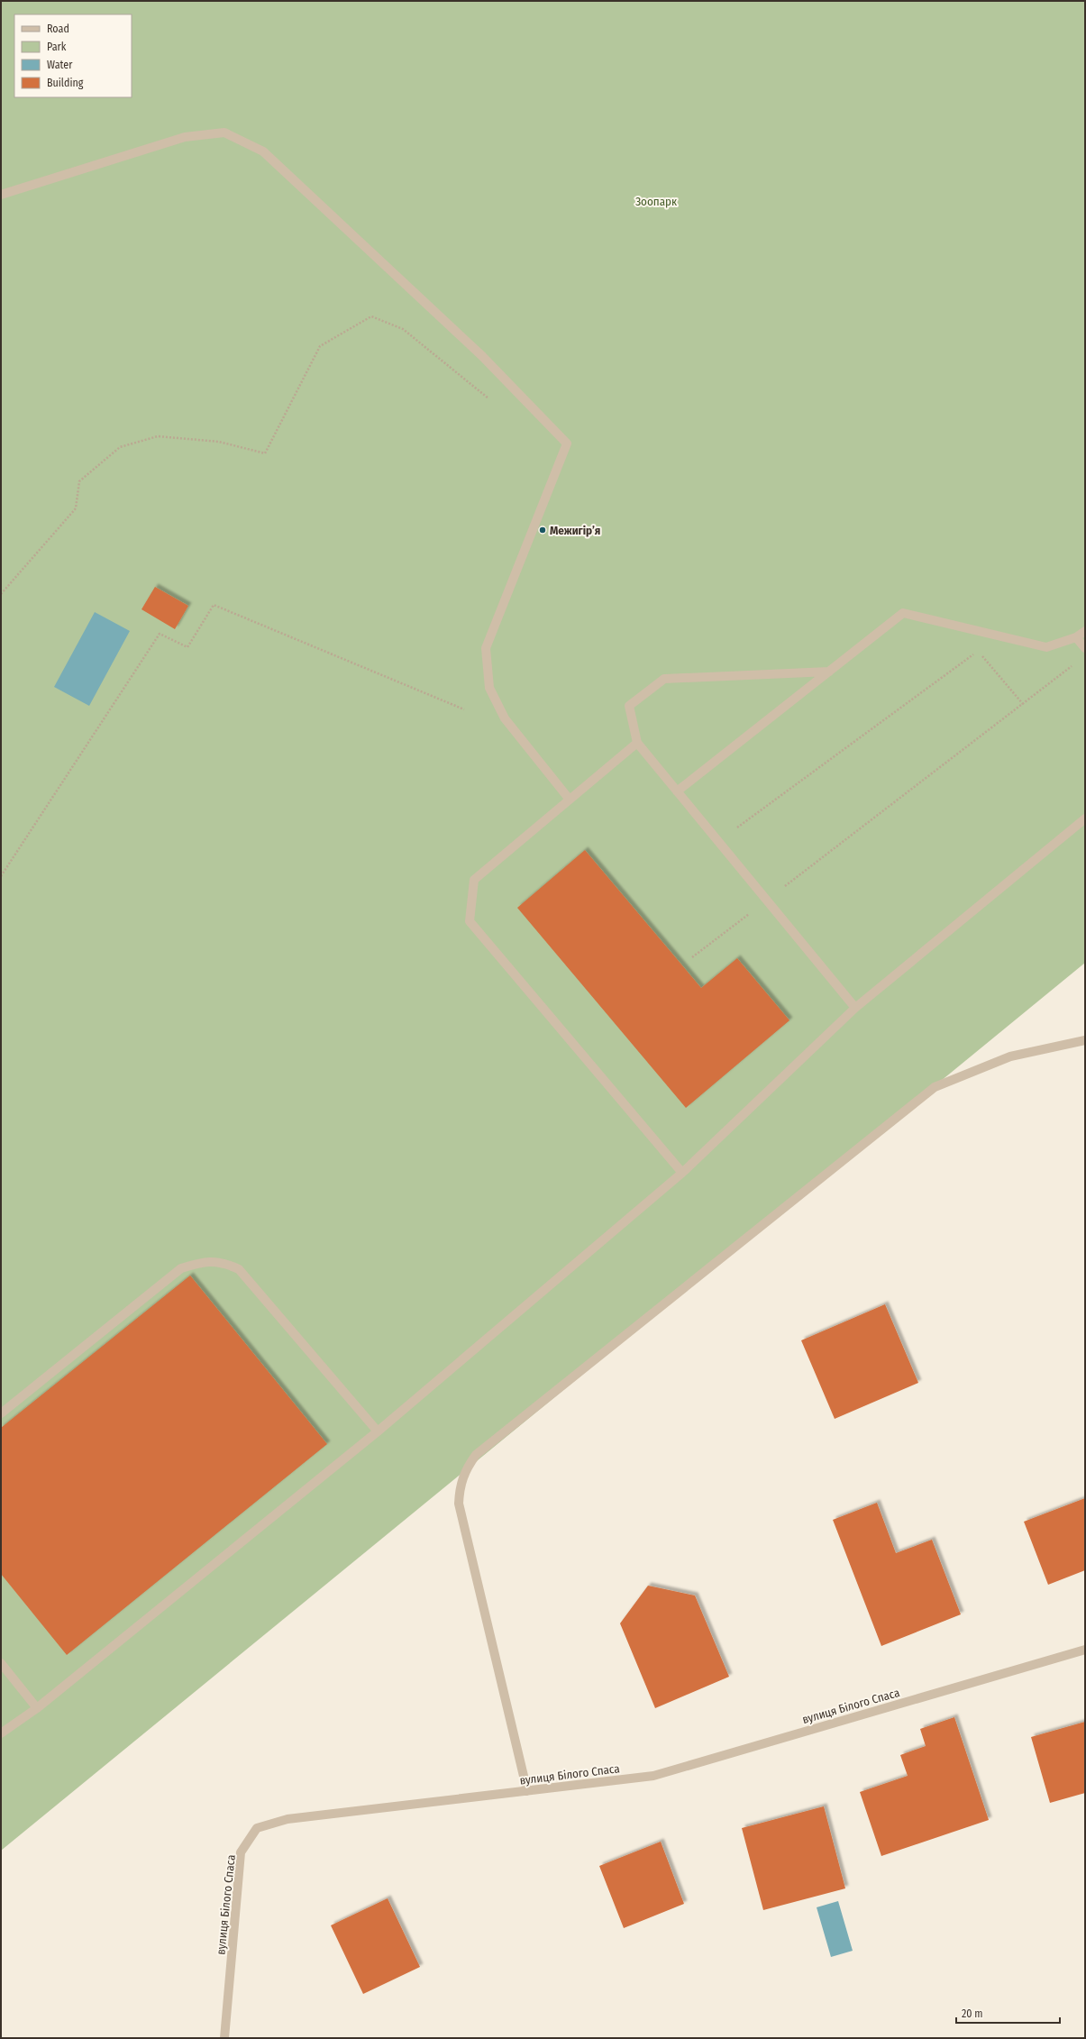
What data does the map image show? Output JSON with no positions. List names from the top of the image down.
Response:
{
  "streets": {
    "street": ["вулиця Білого Спаса"]
  },
  "parks": ["Зоопарк"],
  "places": ["Межигір’я"],
  "legend": [
    "Road",
    "Park",
    "Water",
    "Building"
  ],
  "scale_bar": "20 m"
}
